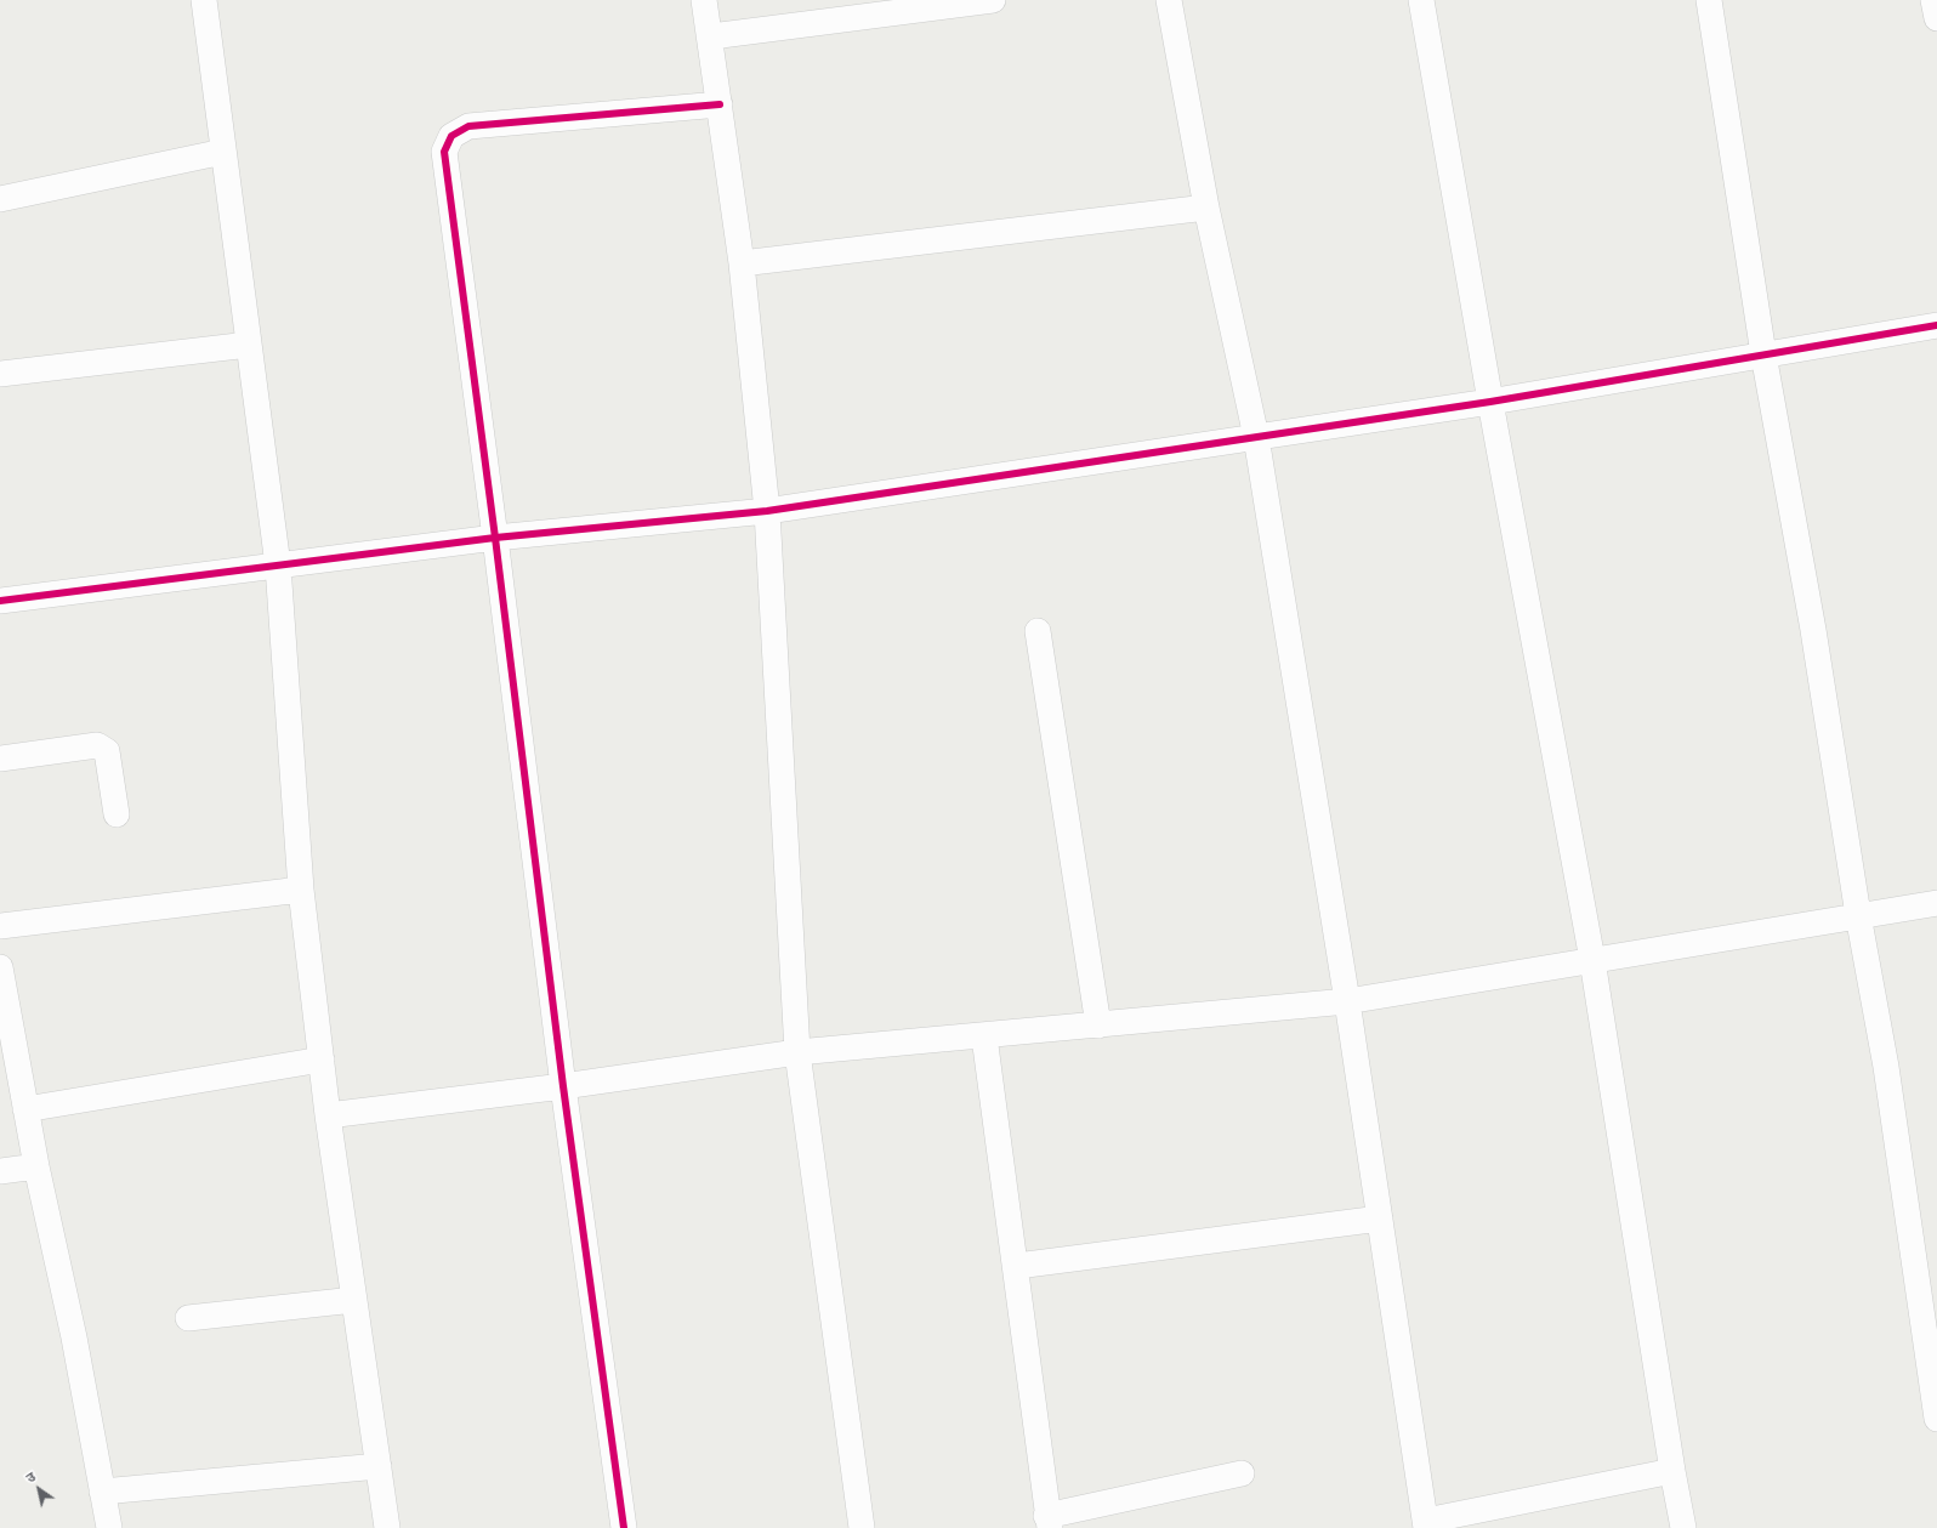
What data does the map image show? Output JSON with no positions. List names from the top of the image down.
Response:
{
  "north": "top left"
}
